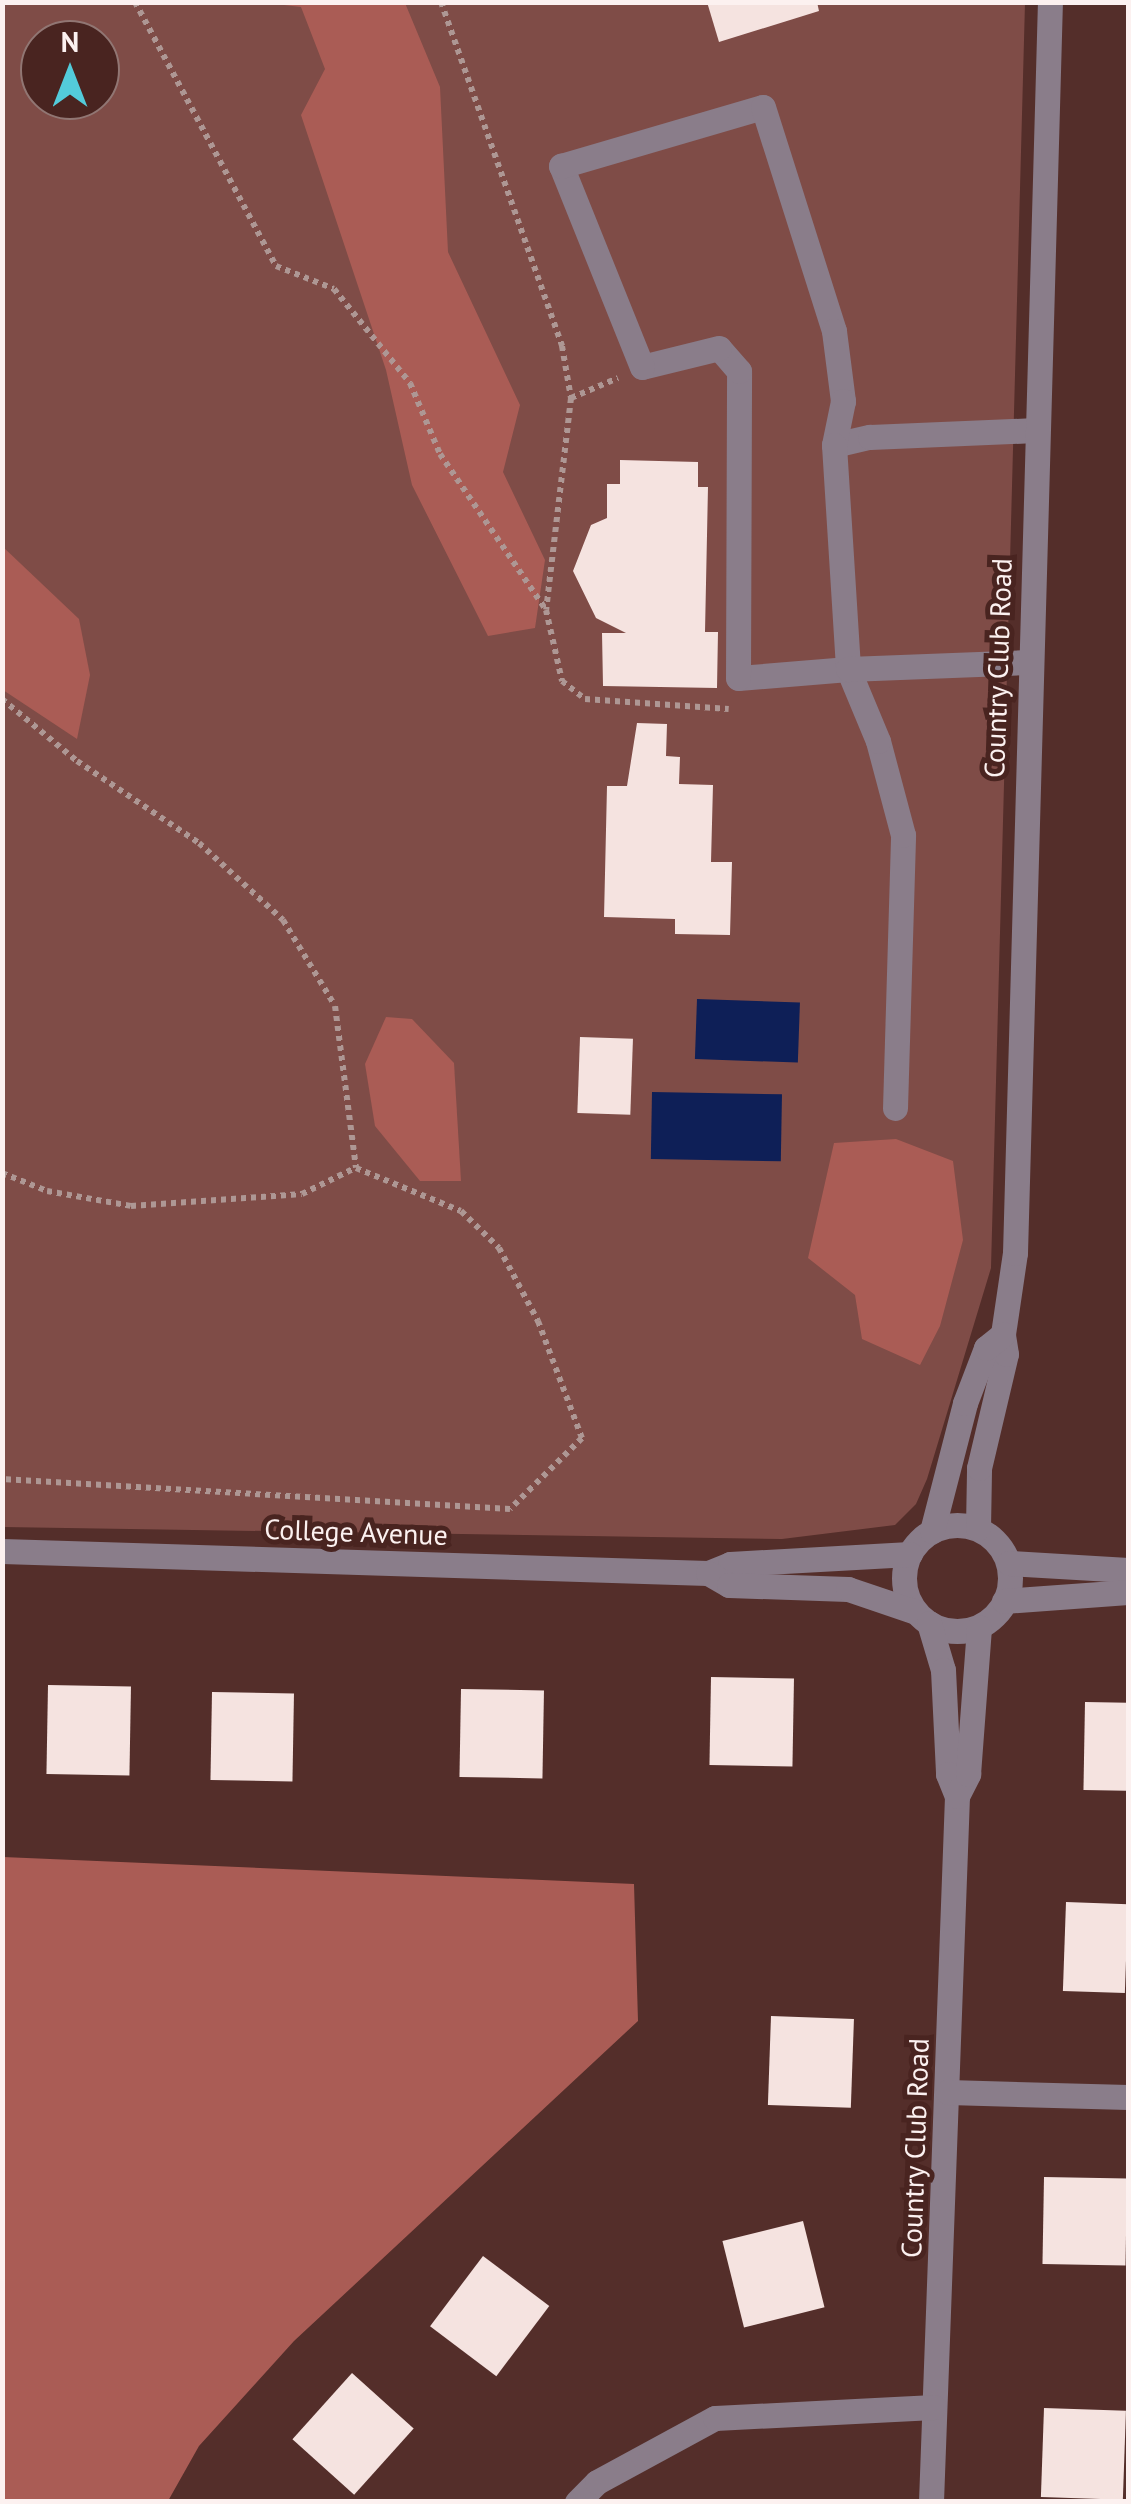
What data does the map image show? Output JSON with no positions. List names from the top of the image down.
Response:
{
  "streets": {
    "street": ["Country Club Road", "College Avenue"]
  },
  "crossings": [
    ["Country Club Road", "College Avenue"]
  ],
  "north": "top"
}
